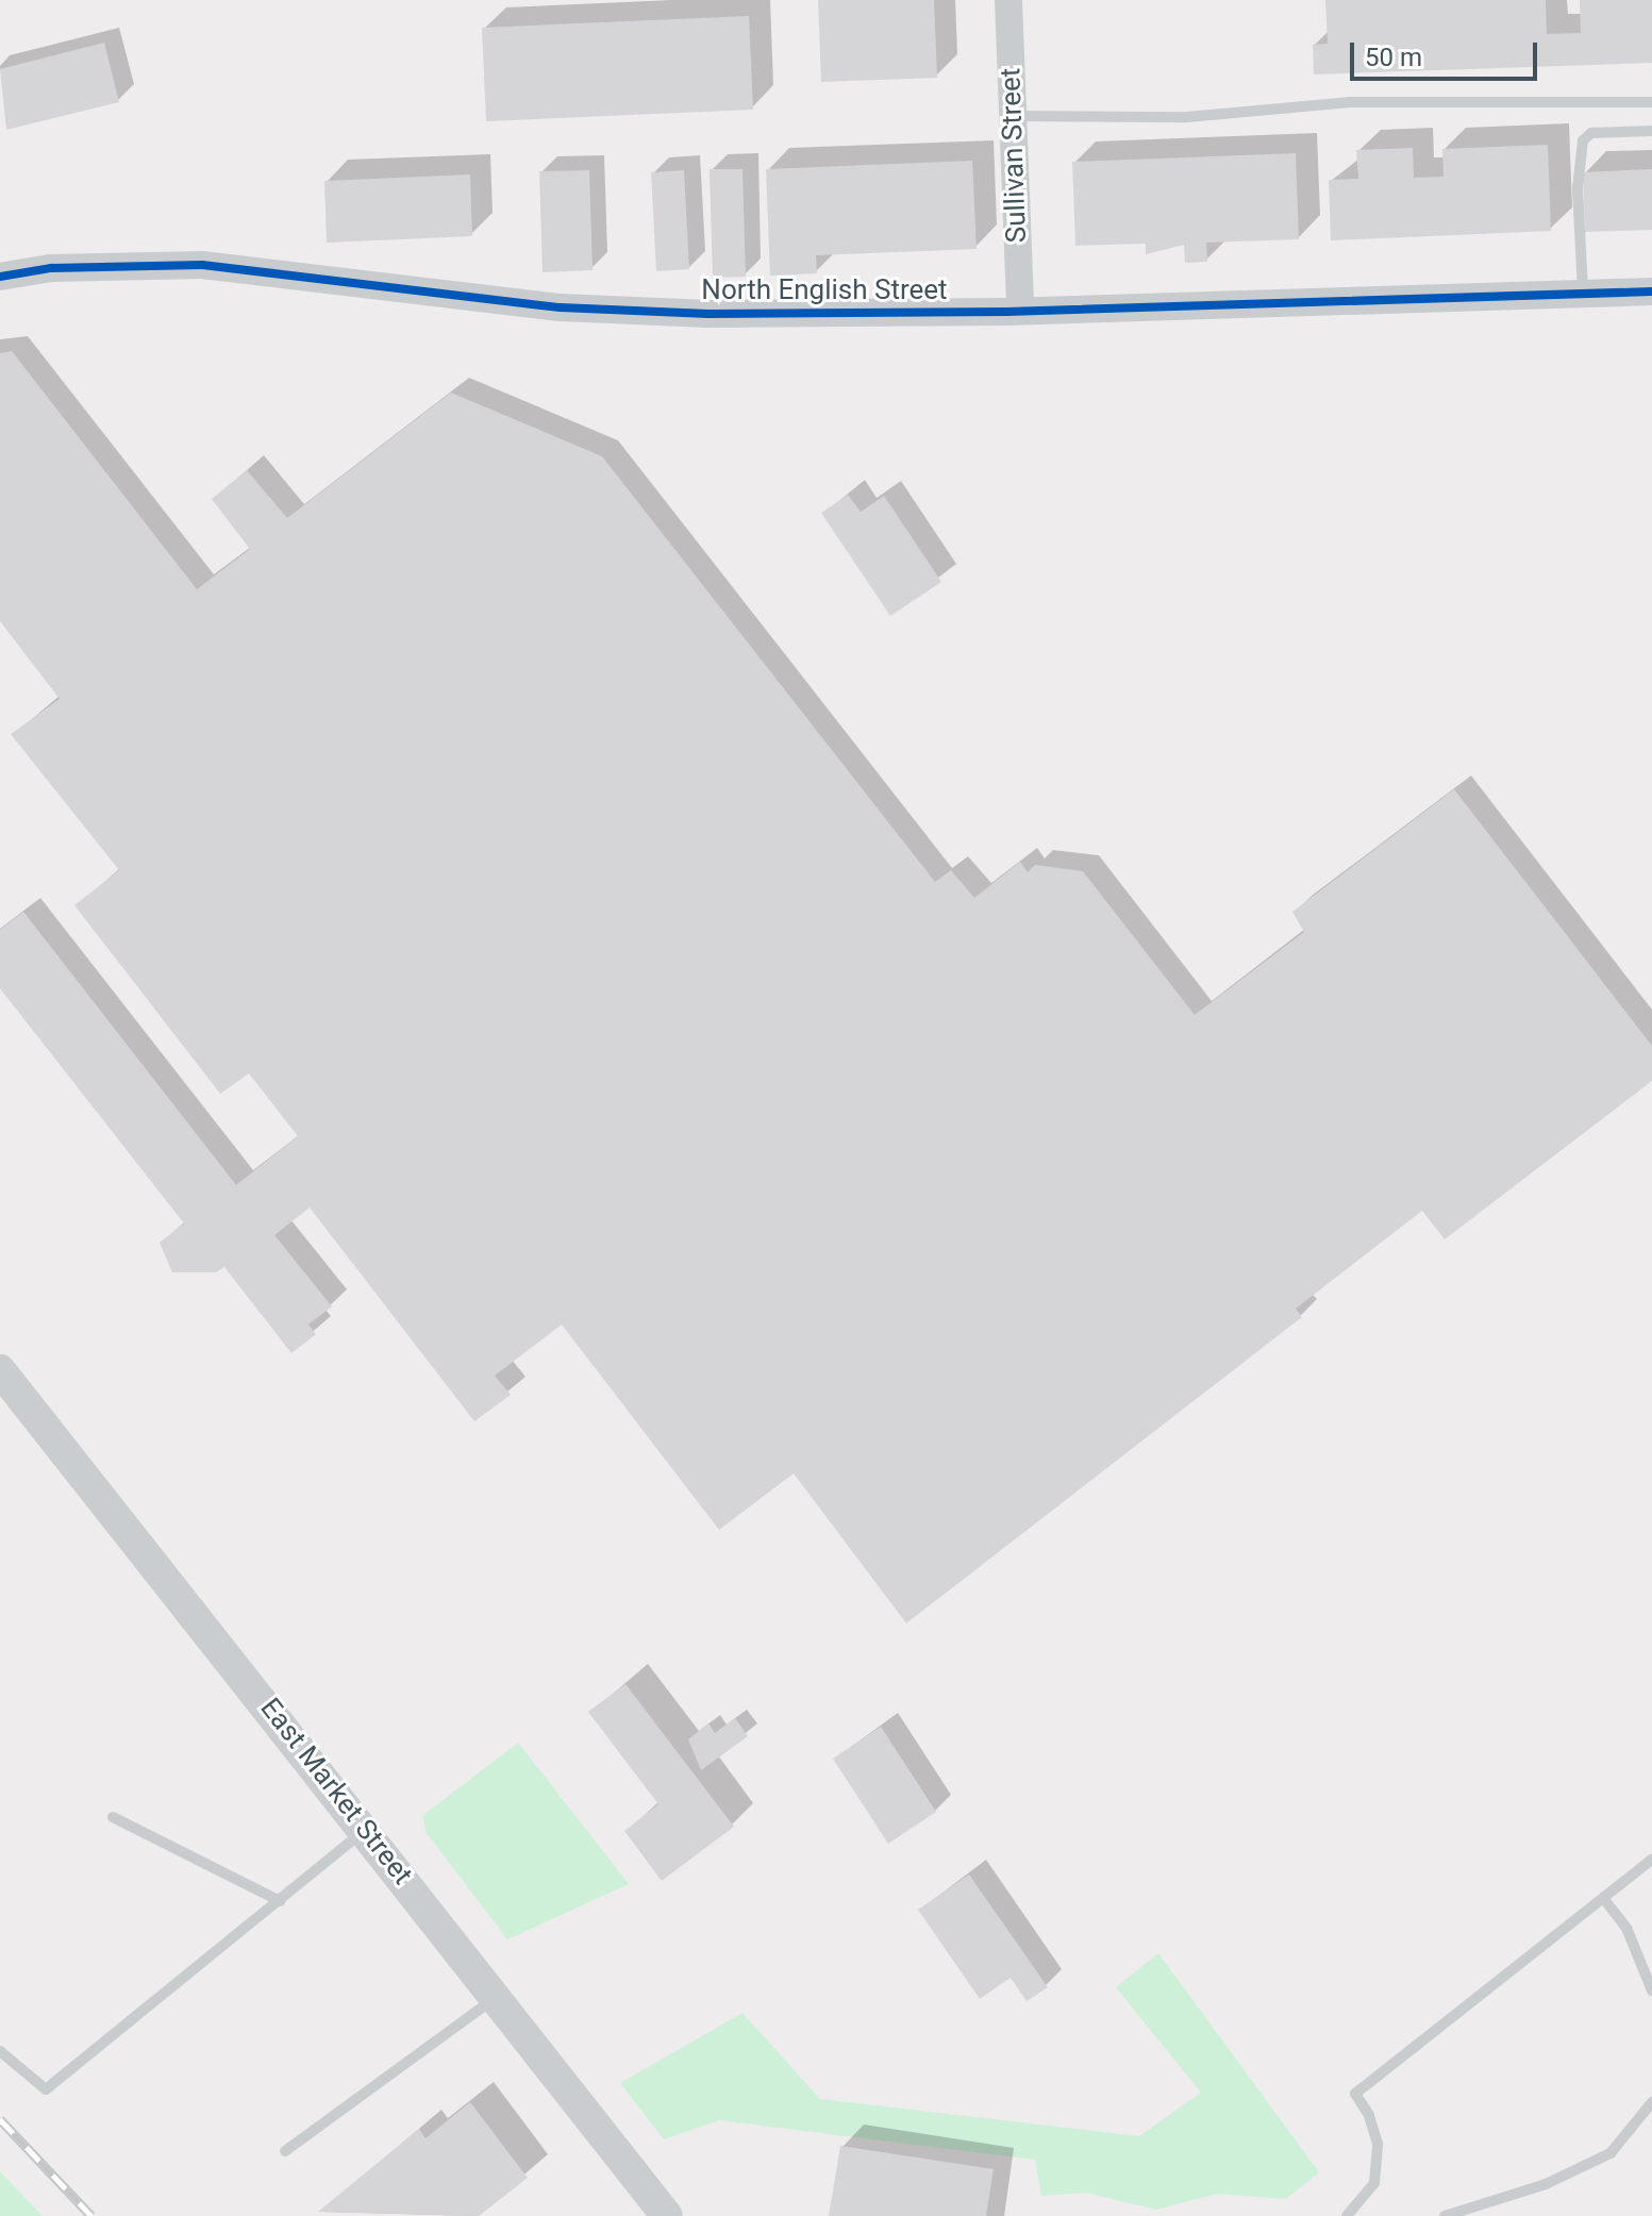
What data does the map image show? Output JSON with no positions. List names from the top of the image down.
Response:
{
  "streets": {
    "main road": ["East Market Street"],
    "street": ["Sullivan Street", "North English Street"]
  },
  "crossings": [
    ["Sullivan Street", "North English Street"]
  ],
  "scale_bar": "50 m"
}
